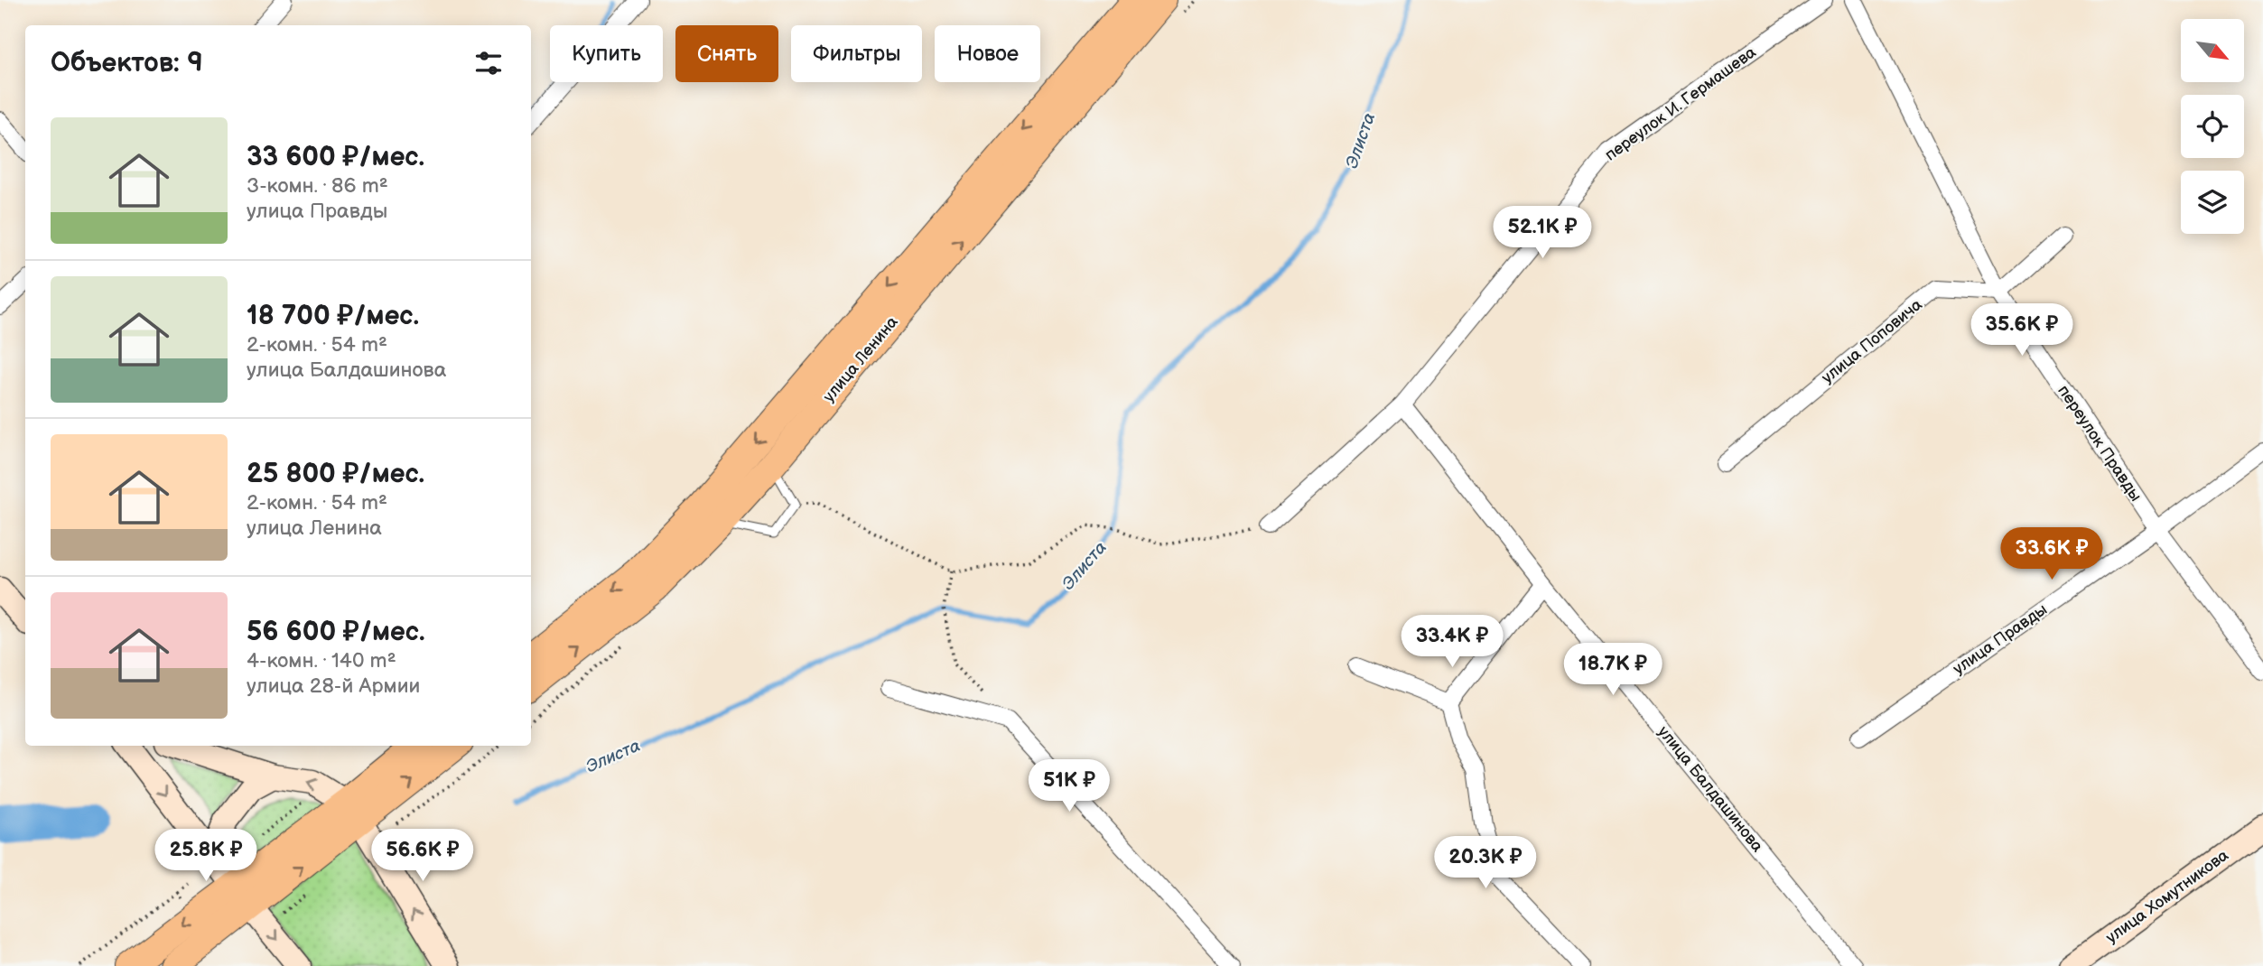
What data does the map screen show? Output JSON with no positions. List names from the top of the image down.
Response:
{
  "streets": {
    "main road": ["улица Ленина"],
    "street": [
      "переулок И. Гермашева",
      "улица Поповича",
      "переулок Правды",
      "улица Правды",
      "улица Балдашинова",
      "улица Хомутникова"
    ]
  },
  "crossings": [
    ["переулок И. Гермашева", "улица Балдашинова"],
    ["улица Поповича", "переулок Правды"],
    ["переулок Правды", "улица Правды"]
  ],
  "water": ["Элиста"],
  "north": "bottom right",
  "page": {
    "chip": [
      "Купить",
      "Снять",
      "Фильтры",
      "Новое"
    ],
    "heading": "Объектов: 9",
    "list": [
      {
        "name": "33 600 ₽/мес.",
        "note": "3-комн. · 86 m² · улица Правды"
      },
      {
        "name": "18 700 ₽/мес.",
        "note": "2-комн. · 54 m² · улица Балдашинова"
      },
      {
        "name": "25 800 ₽/мес.",
        "note": "2-комн. · 54 m² · улица Ленина"
      },
      {
        "name": "56 600 ₽/мес.",
        "note": "4-комн. · 140 m² · улица 28-й Армии"
      }
    ],
    "price": [
      "52.1K ₽",
      "35.6K ₽",
      "33.6K ₽",
      "33.4K ₽",
      "18.7K ₽",
      "51K ₽",
      "25.8K ₽",
      "56.6K ₽",
      "20.3K ₽"
    ]
  }
}
